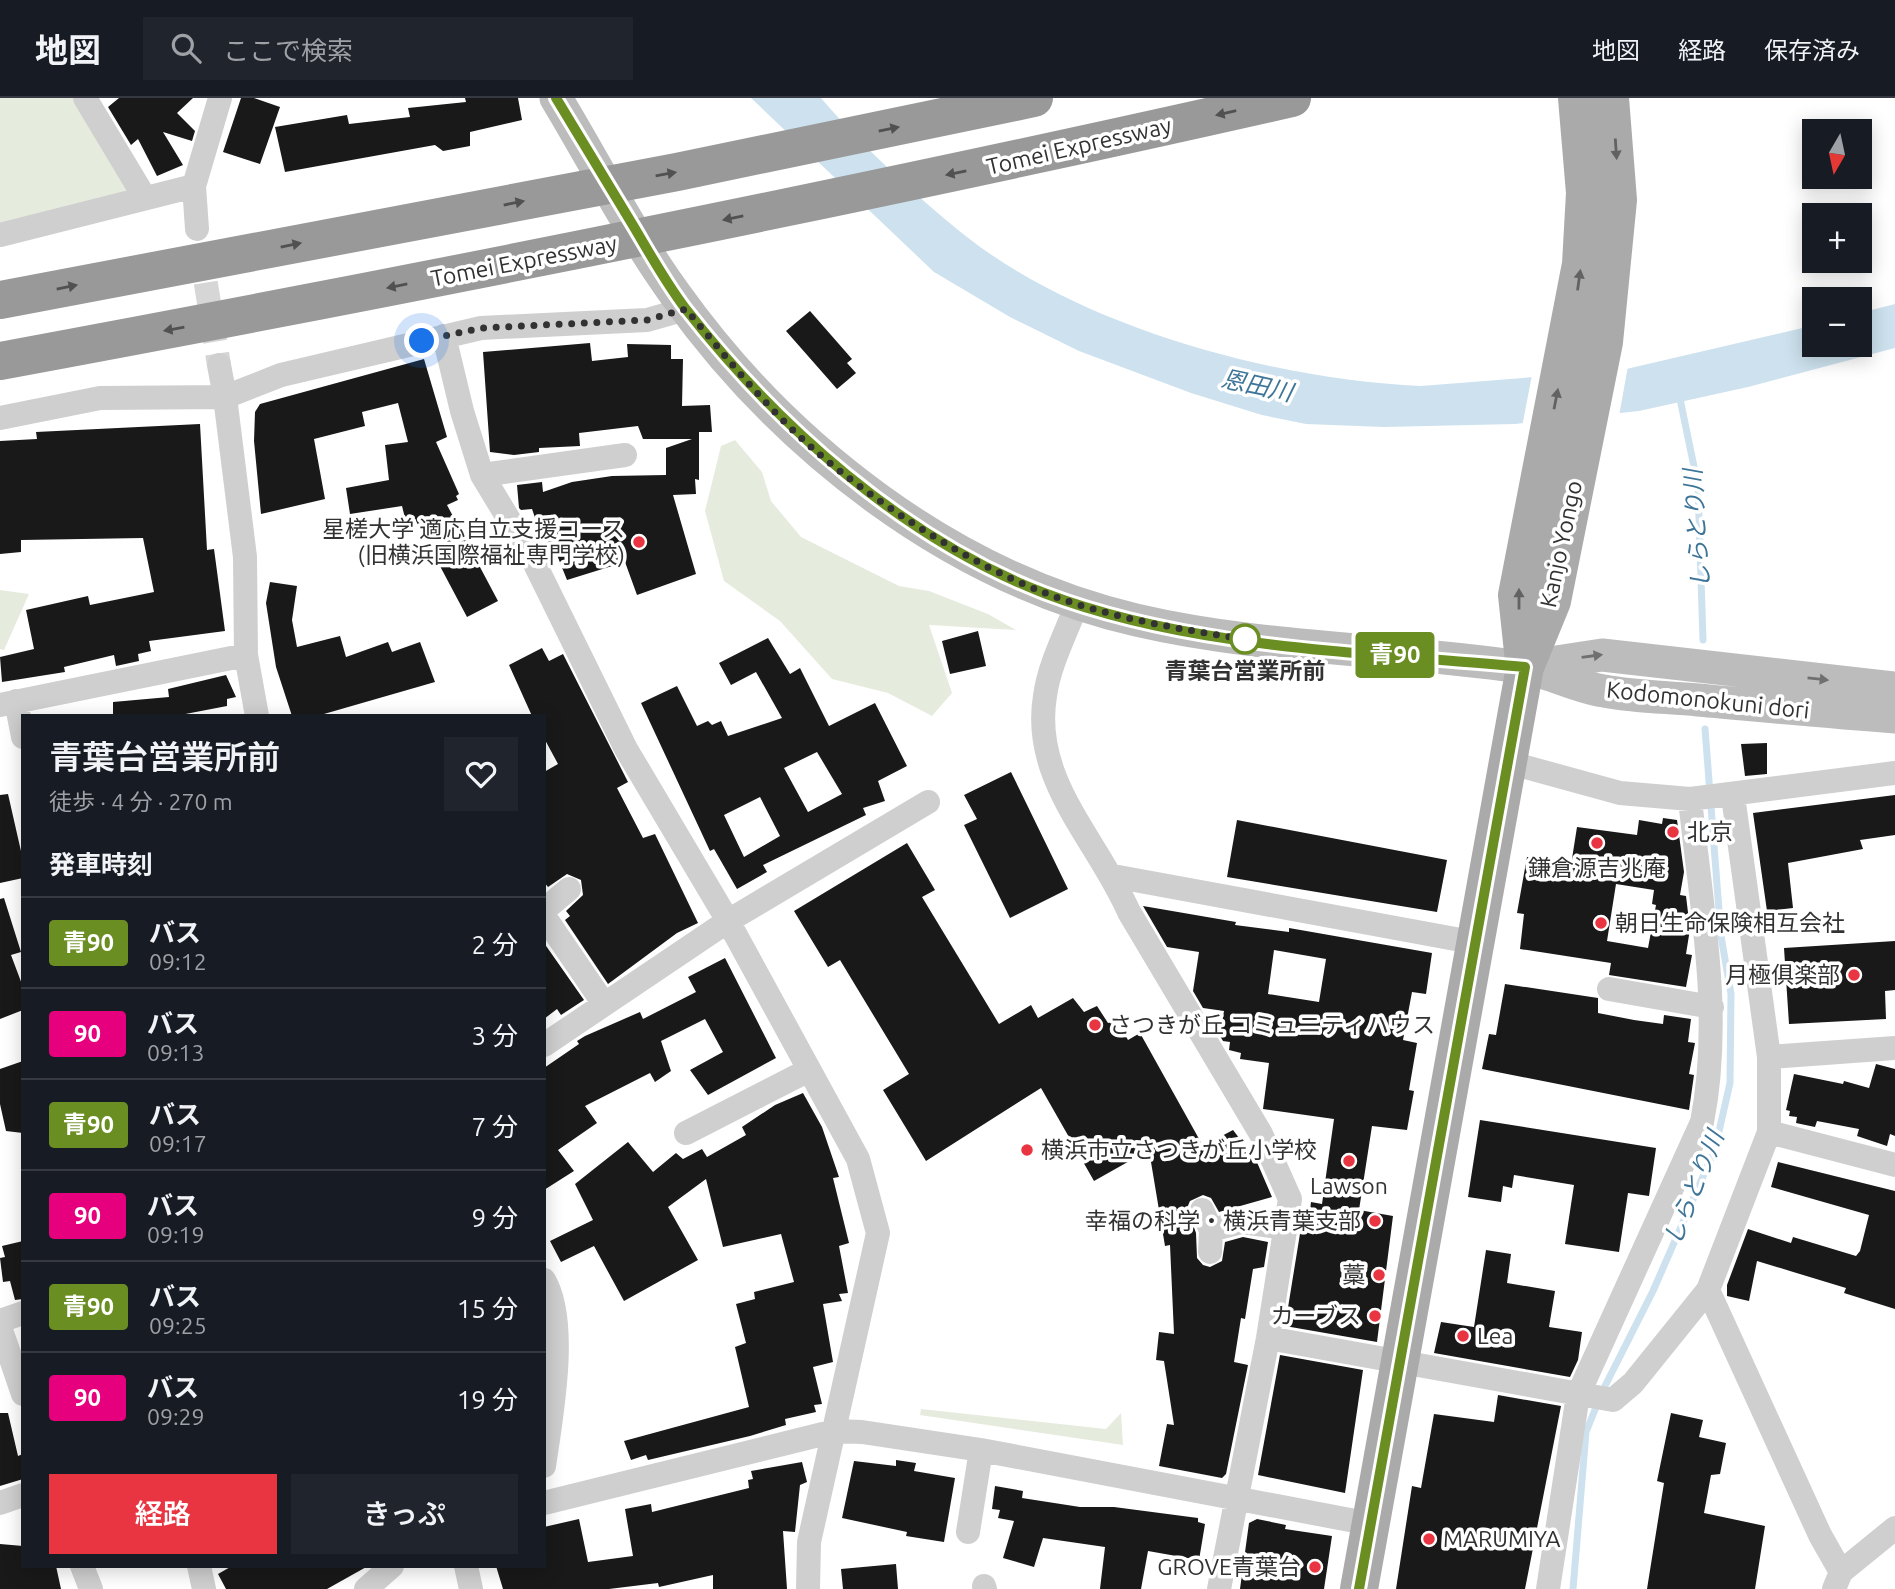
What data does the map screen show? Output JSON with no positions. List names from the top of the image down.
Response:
{
  "streets": {
    "highway": ["Tomei Expressway"],
    "main road": ["Kanjo Yongo", "Kodomonokuni dori"]
  },
  "crossings": [
    ["Kanjo Yongo", "Kodomonokuni dori"]
  ],
  "water": ["恩田川", "しらとり川"],
  "places": [
    "星槎大学 適応自立支援コース (旧横浜国際福祉専門学校)",
    "青葉台営業所前",
    "北京",
    "鎌倉源吉兆庵",
    "朝日生命保険相互会社",
    "月極俱楽部",
    "さつきが丘 コミュニティハウス",
    "横浜市立さつきが丘小学校",
    "Lawson",
    "幸福の科学・横浜青葉支部",
    "藁",
    "カーブス",
    "Lea",
    "MARUMIYA",
    "GROVE青葉台"
  ],
  "lines": ["bus line 青90"],
  "north": "bottom",
  "page": {
    "header": "地図",
    "search": "ここで検索",
    "nav": ["地図", "経路", "保存済み"],
    "on_map": "青90",
    "map_buttons": ["+", "−"],
    "heading": [
      ["青葉台営業所前", "徒歩 · 4 分 · 270 m"],
      "発車時刻"
    ],
    "list": [
      {
        "mark": "青90",
        "name": "バス",
        "note": "09:12",
        "value": "2 分"
      },
      {
        "mark": "90",
        "name": "バス",
        "note": "09:13",
        "value": "3 分"
      },
      {
        "mark": "青90",
        "name": "バス",
        "note": "09:17",
        "value": "7 分"
      },
      {
        "mark": "90",
        "name": "バス",
        "note": "09:19",
        "value": "9 分"
      },
      {
        "mark": "青90",
        "name": "バス",
        "note": "09:25",
        "value": "15 分"
      },
      {
        "mark": "90",
        "name": "バス",
        "note": "09:29",
        "value": "19 分"
      }
    ],
    "buttons": ["経路", "きっぷ"]
  }
}
